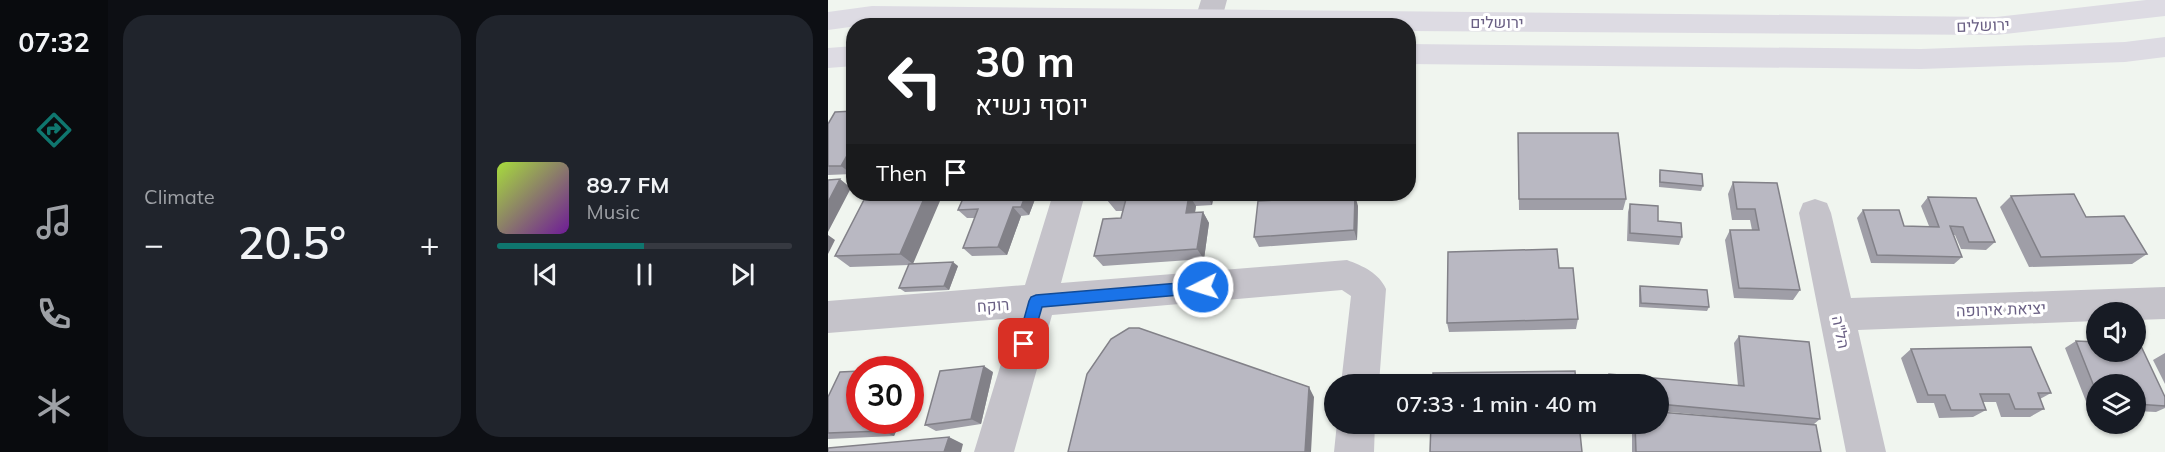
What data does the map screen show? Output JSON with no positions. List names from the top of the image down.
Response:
{
  "streets": {
    "highway": ["ירושלים"],
    "street": ["רוקח", "יציאת אירופה", "הל\"ה"]
  },
  "crossings": [
    ["יציאת אירופה", "הל\"ה"]
  ],
  "page": {
    "tabs": "07:32",
    "tile": "Climate",
    "turn": ["30 m", "יוסף נשיא"],
    "then": "Then",
    "song": ["89.7 FM", "Music"],
    "heat": ["−", "20.5°", "+"],
    "limit": "30",
    "trip": "07:33 · 1 min · 40 m"
  }
}
